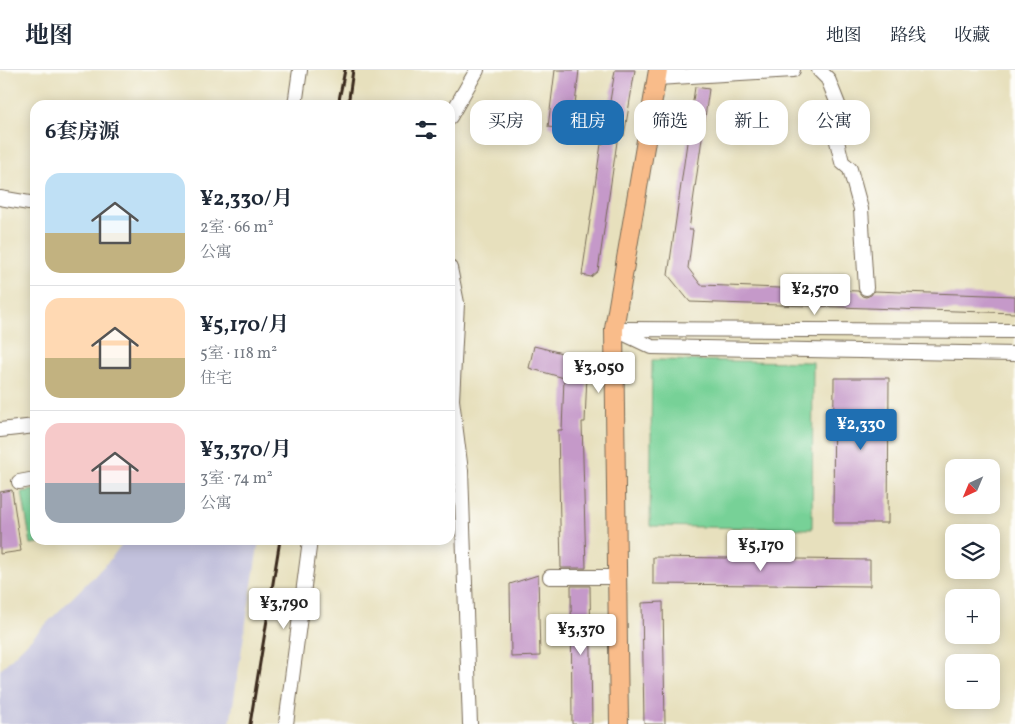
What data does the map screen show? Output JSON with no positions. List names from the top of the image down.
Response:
{
  "north": "bottom left",
  "page": {
    "header": "地图",
    "nav": ["地图", "路线", "收藏"],
    "chip": [
      "买房",
      "租房",
      "筛选",
      "新上",
      "公寓"
    ],
    "heading": "6套房源",
    "list": [
      {
        "name": "¥2,330/月",
        "note": "2室 · 66 m² · 公寓"
      },
      {
        "name": "¥5,170/月",
        "note": "5室 · 118 m² · 住宅"
      },
      {
        "name": "¥3,370/月",
        "note": "3室 · 74 m² · 公寓"
      }
    ],
    "price": [
      "¥2,570",
      "¥3,050",
      "¥2,330",
      "¥5,170",
      "¥3,790",
      "¥3,370"
    ],
    "map_buttons": ["+", "−"]
  }
}
